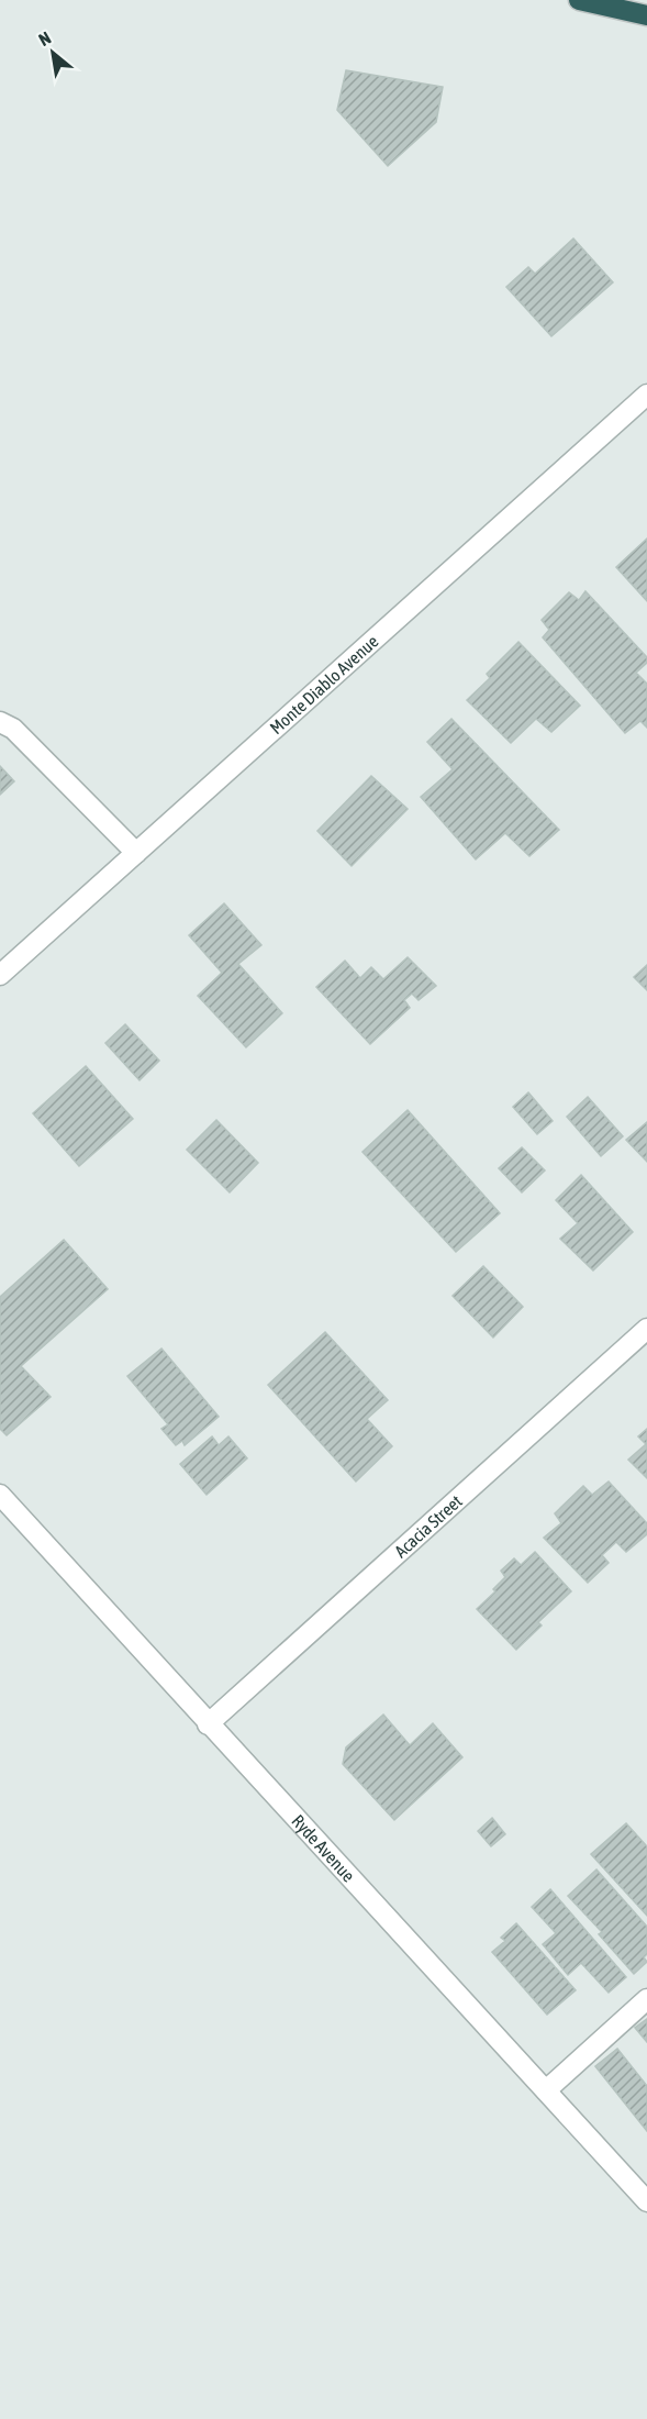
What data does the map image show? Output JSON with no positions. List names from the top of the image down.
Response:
{
  "streets": {
    "street": ["Monte Diablo Avenue", "Acacia Street", "Ryde Avenue"]
  },
  "crossings": [
    ["Acacia Street", "Ryde Avenue"]
  ],
  "north": "top left"
}
